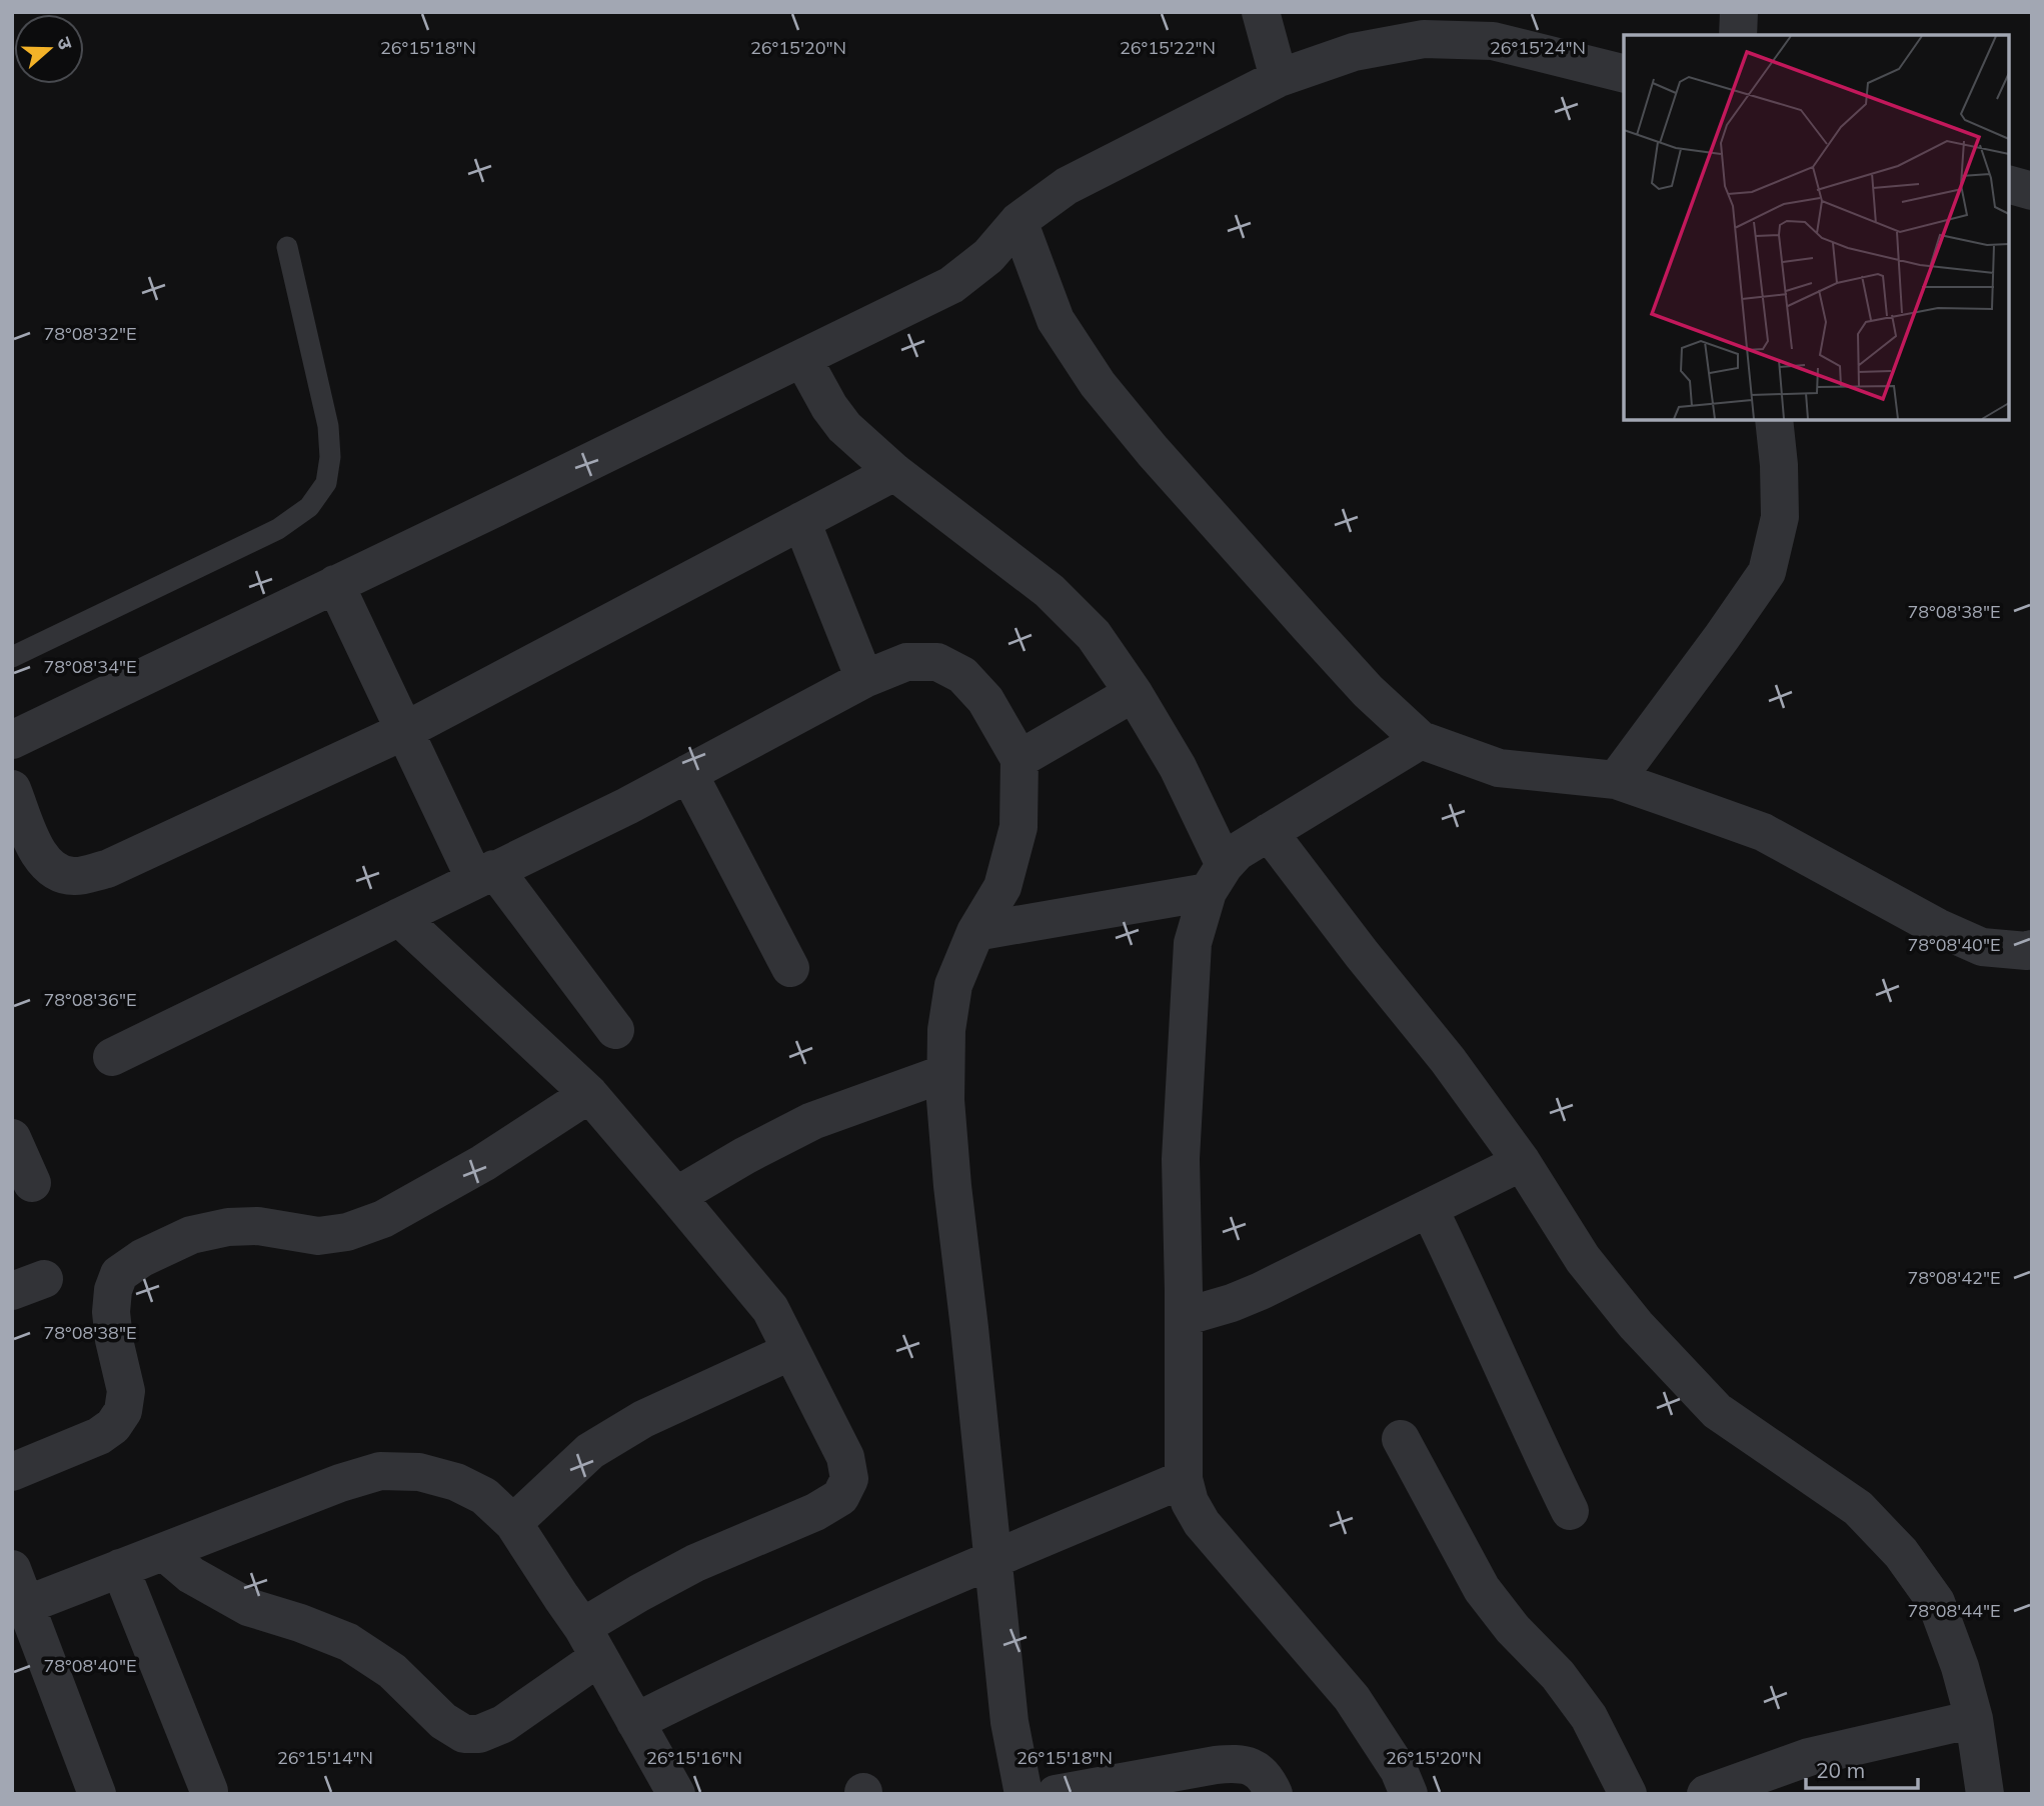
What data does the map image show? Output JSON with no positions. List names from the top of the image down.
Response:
{
  "scale_bar": "20 m",
  "north": "right",
  "coordinates": [
    "26°15'18\"N",
    "26°15'20\"N",
    "26°15'22\"N",
    "26°15'24\"N",
    "78°08'32\"E",
    "78°08'38\"E",
    "78°08'34\"E",
    "78°08'40\"E",
    "78°08'36\"E",
    "78°08'42\"E",
    "78°08'44\"E",
    "26°15'14\"N",
    "26°15'16\"N"
  ]
}
